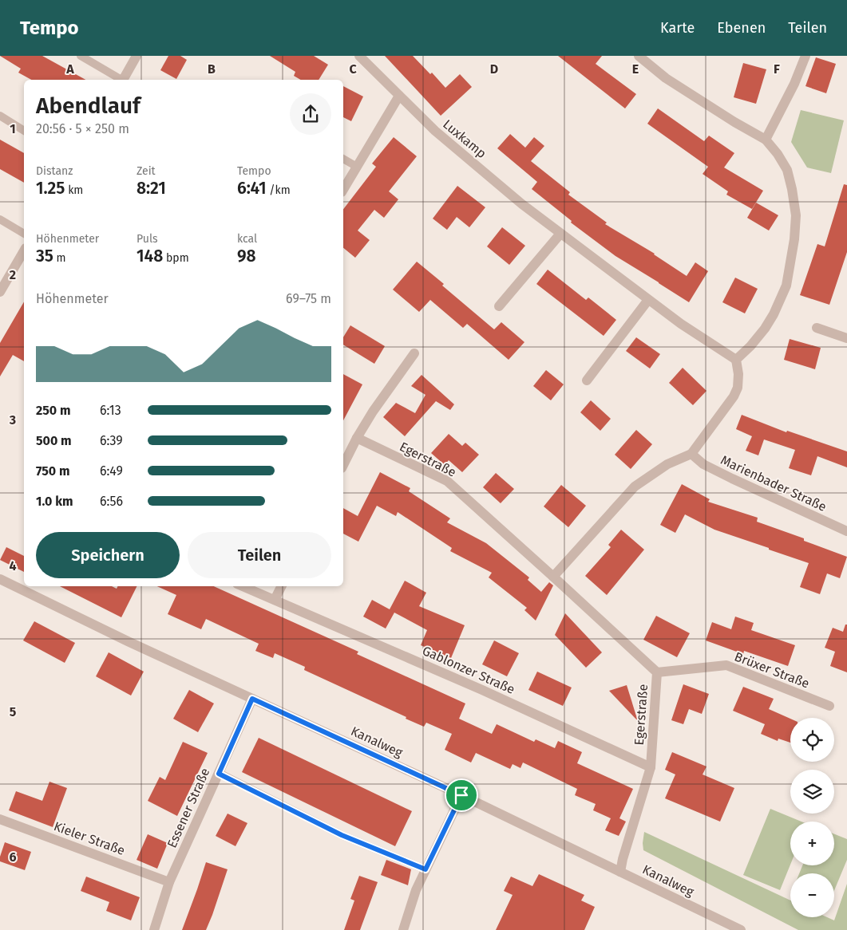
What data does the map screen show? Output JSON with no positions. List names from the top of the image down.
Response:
{
  "streets": {
    "street": [
      "Luxkamp",
      "Egerstraße",
      "Marienbader Straße",
      "Gablonzer Straße",
      "Brüxer Straße",
      "Kanalweg",
      "Essener Straße",
      "Kieler Straße"
    ]
  },
  "crossings": [
    ["Egerstraße", "Gablonzer Straße"],
    ["Egerstraße", "Brüxer Straße"],
    ["Egerstraße", "Kanalweg"],
    ["Kanalweg", "Essener Straße"],
    ["Essener Straße", "Kieler Straße"]
  ],
  "page": {
    "header": "Tempo",
    "nav": ["Karte", "Ebenen", "Teilen"],
    "heading": ["Abendlauf", "20:56 · 5 × 250 m"],
    "stats": [
      ["Distanz", "1.25 km"],
      ["Zeit", "8:21"],
      ["Tempo", "6:41 /km"],
      ["Höhenmeter", "35 m"],
      ["Puls", "148 bpm"],
      ["kcal", "98"]
    ],
    "chart": ["Höhenmeter", "69–75 m"],
    "list": [
      {
        "name": "250 m",
        "note": "6:13"
      },
      {
        "name": "500 m",
        "note": "6:39"
      },
      {
        "name": "750 m",
        "note": "6:49"
      },
      {
        "name": "1.0 km",
        "note": "6:56"
      }
    ],
    "buttons": ["Speichern", "Teilen"],
    "map_buttons": ["+", "−"]
  },
  "grid": {
    "columns": [
      "A",
      "B",
      "C",
      "D",
      "E",
      "F"
    ],
    "rows": [
      "1",
      "2",
      "3",
      "4",
      "5",
      "6"
    ]
  }
}
